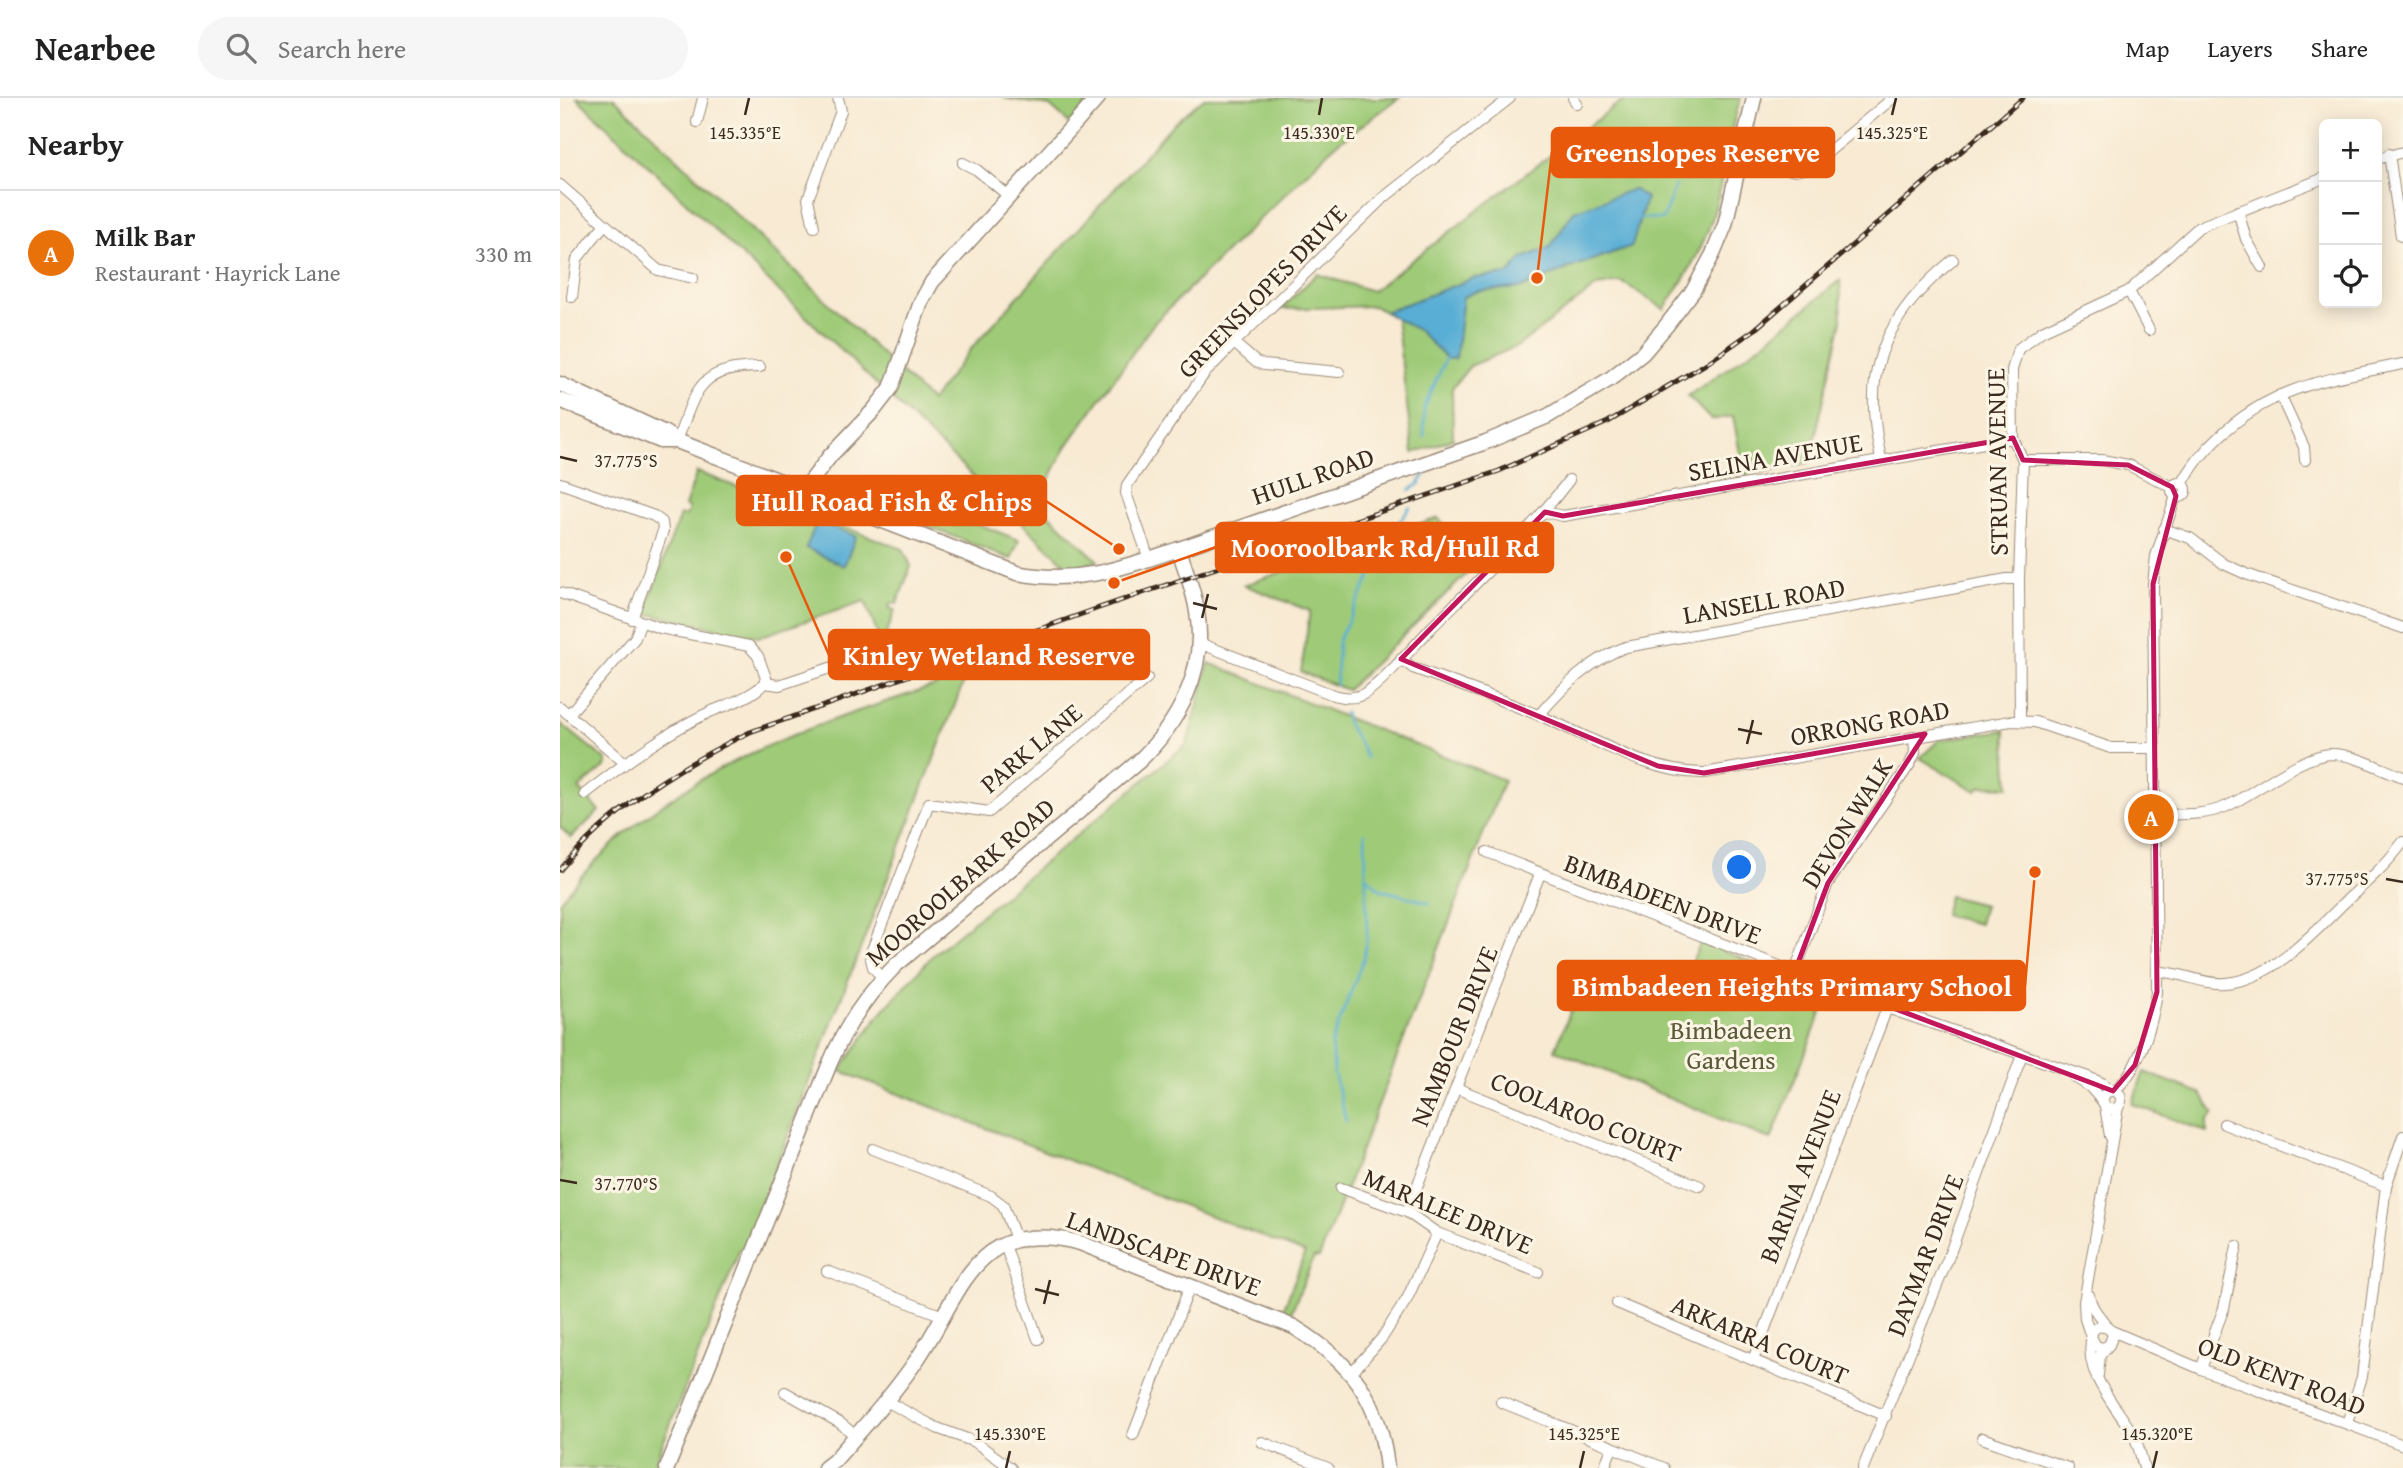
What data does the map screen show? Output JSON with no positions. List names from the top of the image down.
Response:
{
  "streets": {
    "main road": ["HULL ROAD", "MOOROOLBARK ROAD", "LANDSCAPE DRIVE"],
    "street": [
      "GREENSLOPES DRIVE",
      "SELINA AVENUE",
      "STRUAN AVENUE",
      "LANSELL ROAD",
      "ORRONG ROAD",
      "PARK LANE",
      "DEVON WALK",
      "BIMBADEEN DRIVE",
      "NAMBOUR DRIVE",
      "COOLAROO COURT",
      "BARINA AVENUE",
      "MARALEE DRIVE",
      "DAYMAR DRIVE",
      "ARKARRA COURT",
      "OLD KENT ROAD"
    ]
  },
  "crossings": [
    ["GREENSLOPES DRIVE", "HULL ROAD"],
    ["SELINA AVENUE", "STRUAN AVENUE"],
    ["STRUAN AVENUE", "LANSELL ROAD"],
    ["STRUAN AVENUE", "ORRONG ROAD"],
    ["HULL ROAD", "MOOROOLBARK ROAD"],
    ["LANSELL ROAD", "ORRONG ROAD"],
    ["ORRONG ROAD", "DEVON WALK"],
    ["PARK LANE", "MOOROOLBARK ROAD"],
    ["DEVON WALK", "BIMBADEEN DRIVE"],
    ["BIMBADEEN DRIVE", "NAMBOUR DRIVE"],
    ["BIMBADEEN DRIVE", "BARINA AVENUE"],
    ["BIMBADEEN DRIVE", "DAYMAR DRIVE"],
    ["NAMBOUR DRIVE", "COOLAROO COURT"],
    ["NAMBOUR DRIVE", "MARALEE DRIVE"],
    ["BARINA AVENUE", "ARKARRA COURT"],
    ["DAYMAR DRIVE", "ARKARRA COURT"]
  ],
  "parks": ["Bimbadeen Gardens"],
  "places": [
    "Greenslopes Reserve",
    "Hull Road Fish & Chips",
    "Kinley Wetland Reserve",
    "Mooroolbark Rd/Hull Rd",
    "Bimbadeen Heights Primary School"
  ],
  "page": {
    "header": "Nearbee",
    "search": "Search here",
    "nav": ["Map", "Layers", "Share"],
    "heading": "Nearby",
    "map_buttons": ["+", "−"],
    "list": [
      {
        "mark": "A",
        "name": "Milk Bar",
        "note": "Restaurant · Hayrick Lane",
        "value": "330 m"
      }
    ],
    "pins": "A"
  },
  "coordinates": [
    "145.335°E",
    "145.330°E",
    "145.325°E",
    "37.775°S",
    "37.770°S",
    "145.320°E"
  ]
}
